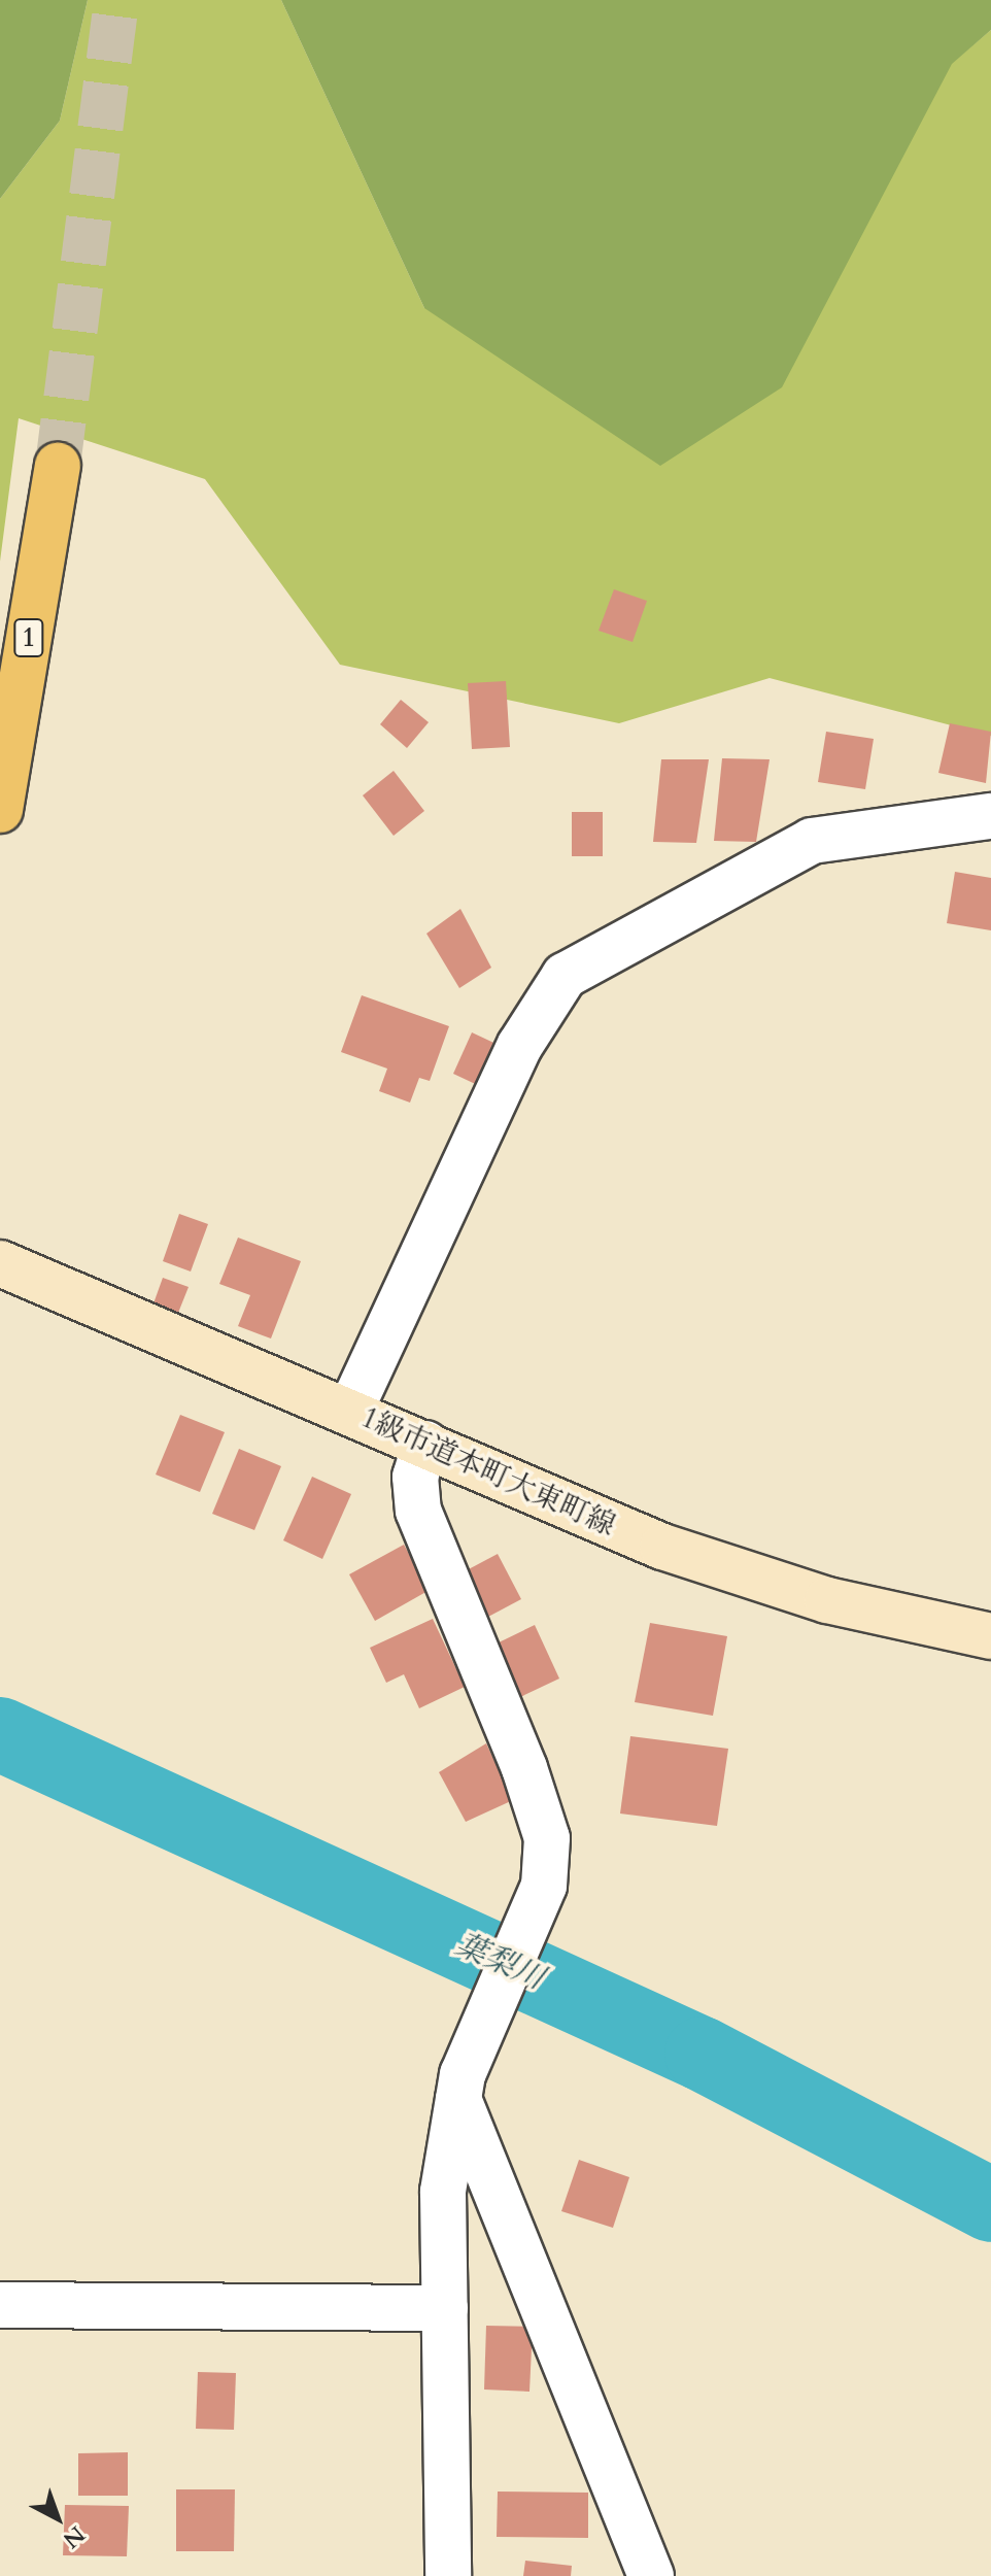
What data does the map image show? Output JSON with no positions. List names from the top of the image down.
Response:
{
  "streets": {
    "highway": ["1"],
    "street": ["1級市道本町大東町線"]
  },
  "water": ["葉梨川"],
  "north": "bottom right"
}
